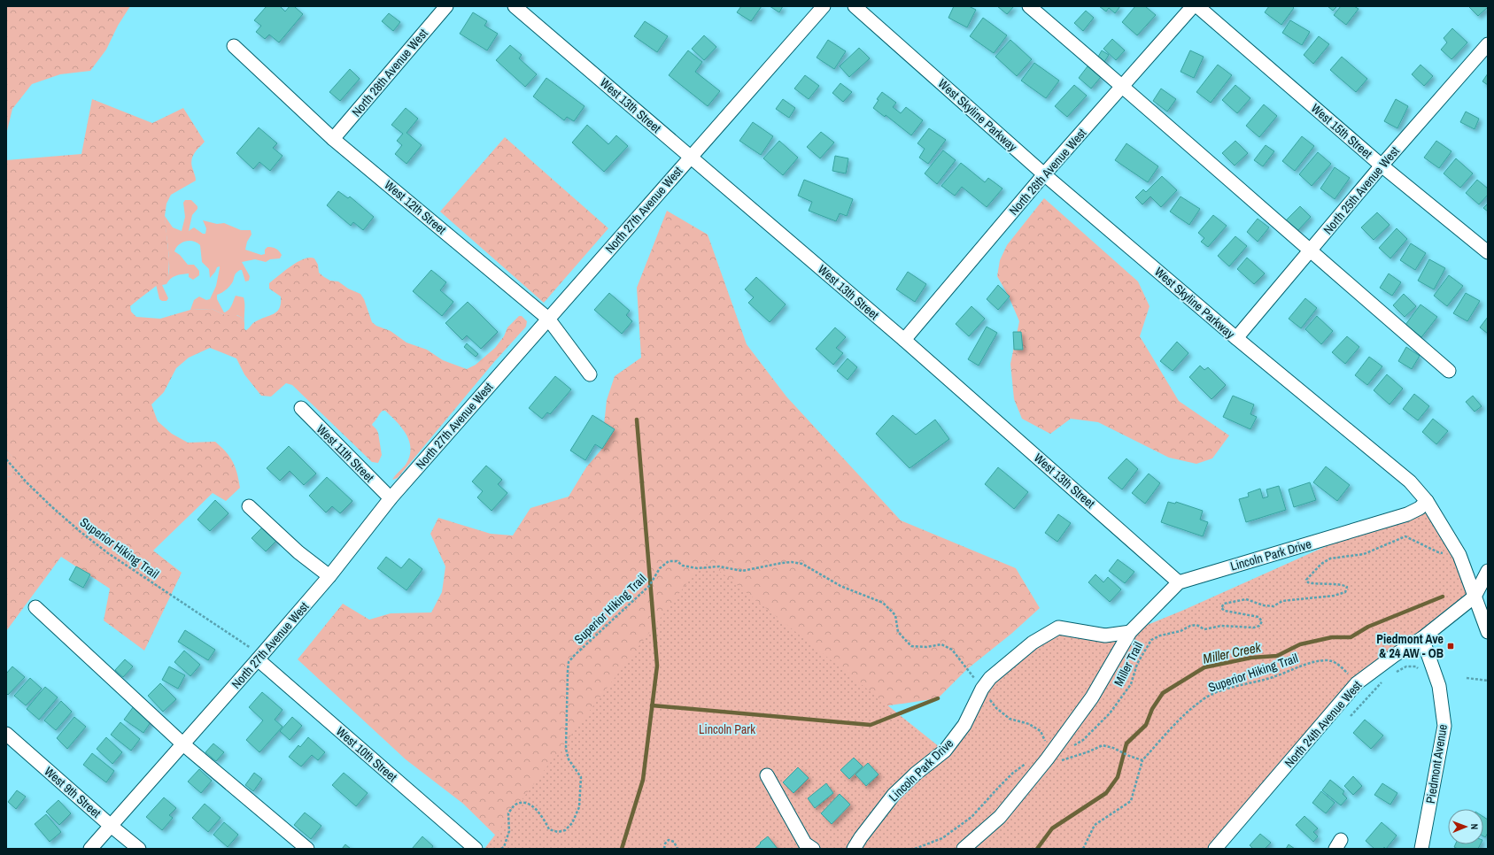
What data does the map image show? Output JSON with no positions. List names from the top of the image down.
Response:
{
  "streets": {
    "street": [
      "North 28th Avenue West",
      "West 13th Street",
      "West Skyline Parkway",
      "West 15th Street",
      "North 26th Avenue West",
      "North 25th Avenue West",
      "West 12th Street",
      "North 27th Avenue West",
      "West 11th Street",
      "Lincoln Park Drive",
      "North 24th Avenue West",
      "West 10th Street",
      "Piedmont Avenue",
      "West 9th Street"
    ],
    "path": ["Superior Hiking Trail", "Miller Trail"]
  },
  "crossings": [
    ["North 28th Avenue West", "West 12th Street"],
    ["West 13th Street", "North 26th Avenue West"],
    ["West 13th Street", "North 27th Avenue West"],
    ["West 13th Street", "Lincoln Park Drive"],
    ["West Skyline Parkway", "North 26th Avenue West"],
    ["West Skyline Parkway", "North 25th Avenue West"],
    ["West Skyline Parkway", "Lincoln Park Drive"],
    ["West Skyline Parkway", "North 24th Avenue West"],
    ["West 15th Street", "North 25th Avenue West"],
    ["West 12th Street", "North 27th Avenue West"],
    ["North 27th Avenue West", "West 11th Street"],
    ["North 27th Avenue West", "West 10th Street"],
    ["North 27th Avenue West", "West 9th Street"],
    ["Superior Hiking Trail", "Lincoln Park Drive"],
    ["Superior Hiking Trail", "North 24th Avenue West"],
    ["North 24th Avenue West", "Piedmont Avenue"]
  ],
  "water": ["Miller Creek"],
  "parks": ["Lincoln Park"],
  "places": {
    "transit": ["Piedmont Ave & 24 AW - OB"]
  },
  "north": "right"
}
